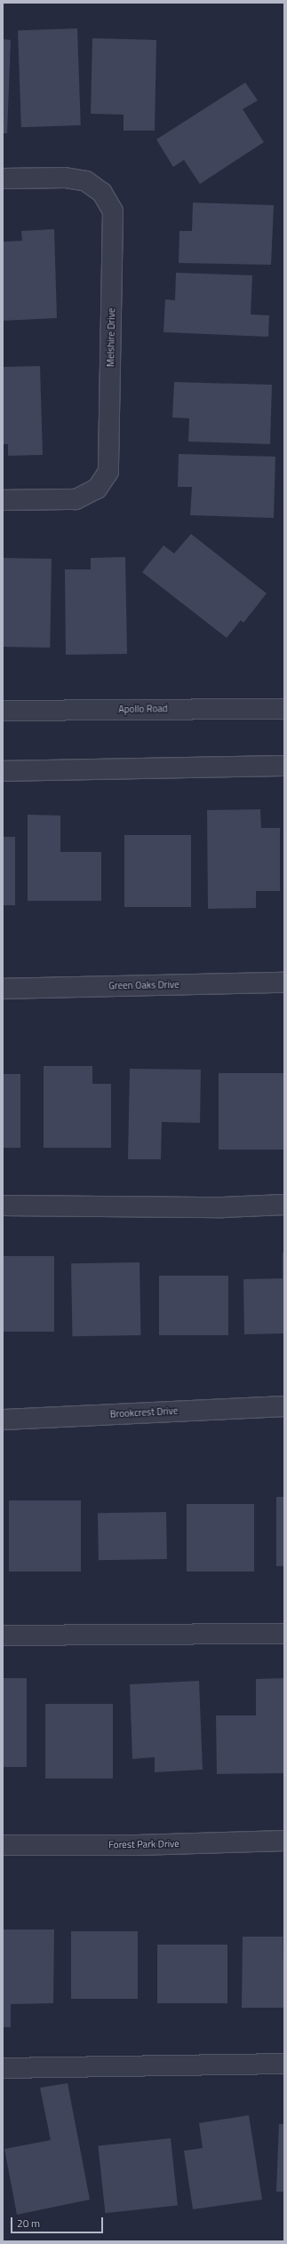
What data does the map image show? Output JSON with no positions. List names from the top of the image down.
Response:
{
  "streets": {
    "street": [
      "Melshire Drive",
      "Apollo Road",
      "Green Oaks Drive",
      "Brookcrest Drive",
      "Forest Park Drive"
    ]
  },
  "scale_bar": "20 m"
}
